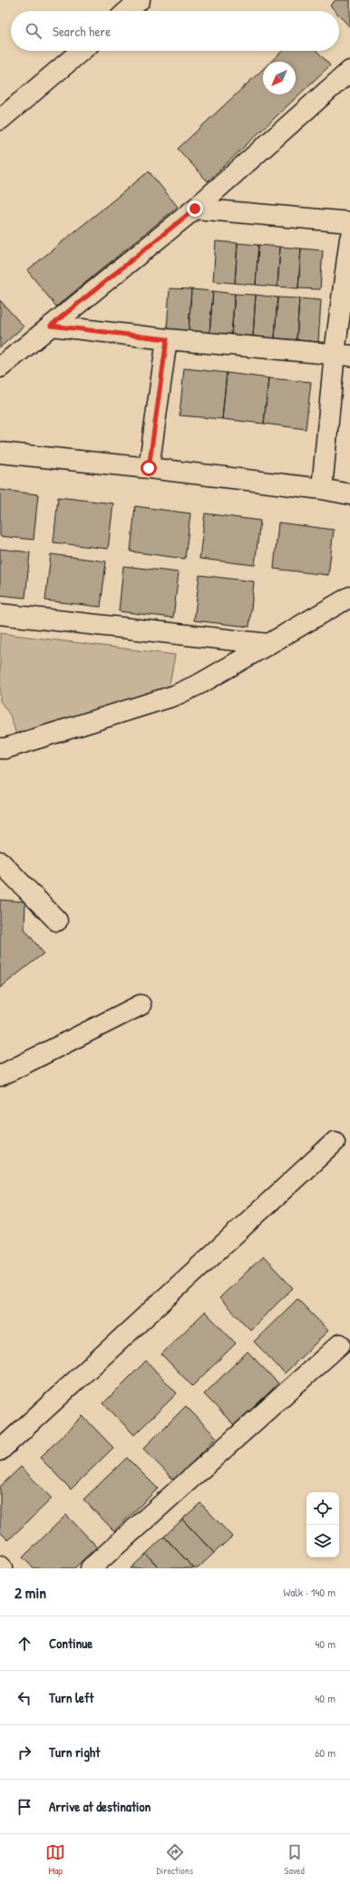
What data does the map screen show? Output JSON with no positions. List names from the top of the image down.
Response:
{
  "north": "bottom left",
  "page": {
    "search": "Search here",
    "heading": ["2 min", "Walk · 140 m"],
    "list": [
      ["Continue", "40 m"],
      ["Turn left", "40 m"],
      ["Turn right", "60 m"],
      "Arrive at destination"
    ],
    "nav": ["Map", "Directions", "Saved"]
  }
}
